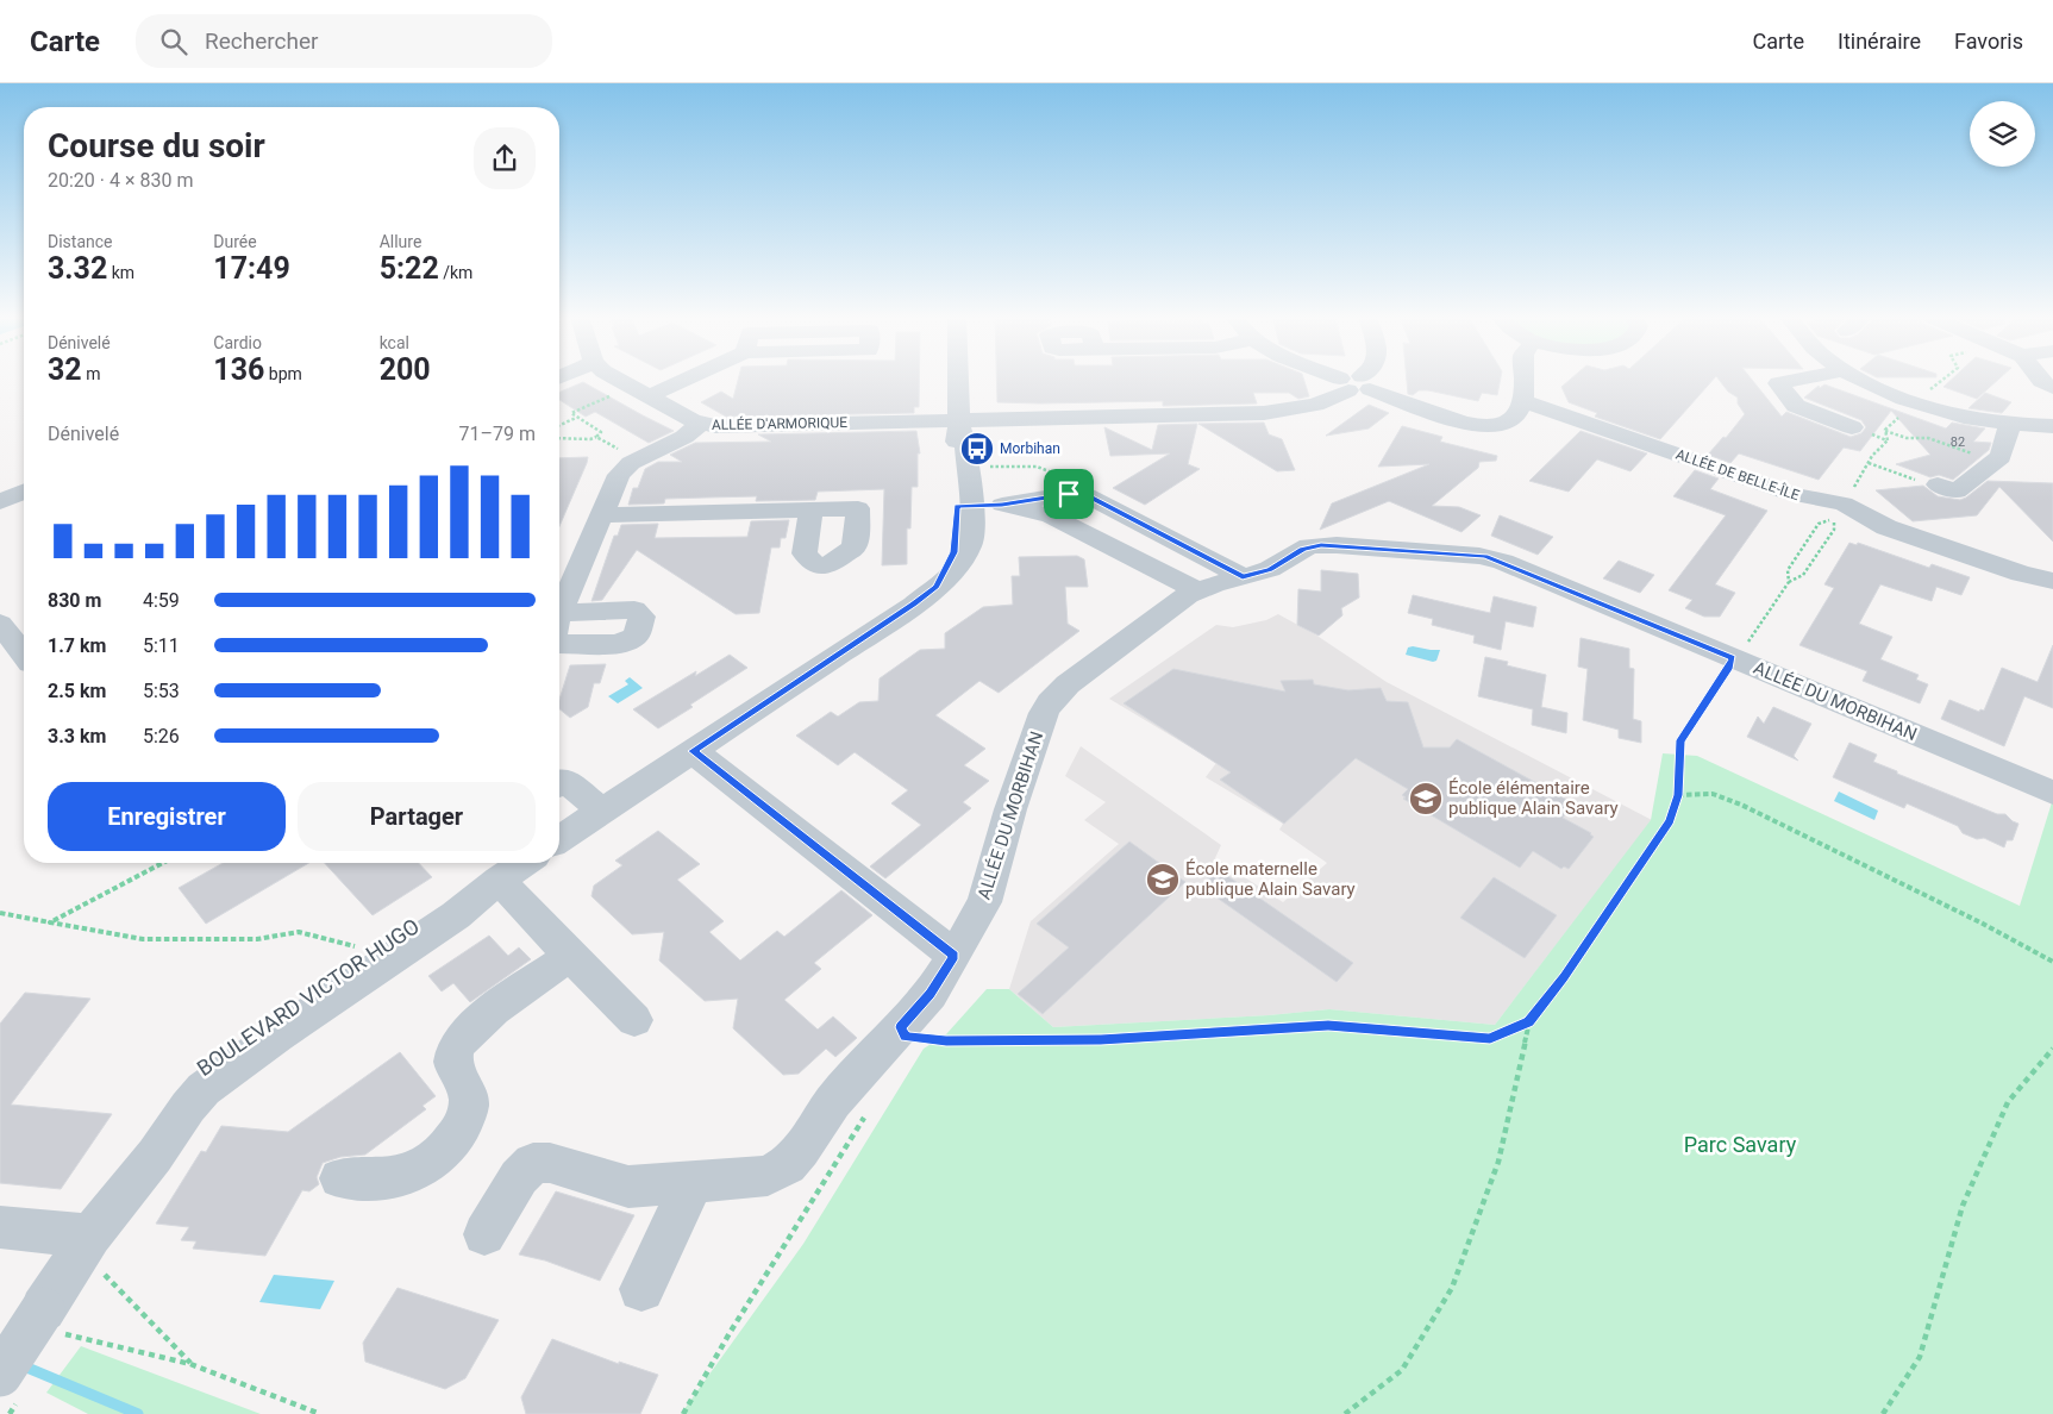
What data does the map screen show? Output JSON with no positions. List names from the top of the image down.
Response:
{
  "streets": {
    "street": [
      "ALLÉE D'ARMORIQUE",
      "ALLÉE DE BELLE-ÎLE",
      "ALLÉE DU MORBIHAN",
      "BOULEVARD VICTOR HUGO"
    ]
  },
  "parks": ["Parc Savary"],
  "places": {
    "bus stop": ["Morbihan"],
    "school or university": ["École élémentaire publique Alain Savary", "École maternelle publique Alain Savary"]
  },
  "house_numbers": ["82"],
  "page": {
    "header": "Carte",
    "search": "Rechercher",
    "nav": ["Carte", "Itinéraire", "Favoris"],
    "heading": ["Course du soir", "20:20 · 4 × 830 m"],
    "stats": [
      ["Distance", "3.32 km"],
      ["Durée", "17:49"],
      ["Allure", "5:22 /km"],
      ["Dénivelé", "32 m"],
      ["Cardio", "136 bpm"],
      ["kcal", "200"]
    ],
    "chart": ["Dénivelé", "71–79 m"],
    "list": [
      {
        "name": "830 m",
        "note": "4:59"
      },
      {
        "name": "1.7 km",
        "note": "5:11"
      },
      {
        "name": "2.5 km",
        "note": "5:53"
      },
      {
        "name": "3.3 km",
        "note": "5:26"
      }
    ],
    "buttons": ["Enregistrer", "Partager"]
  }
}
